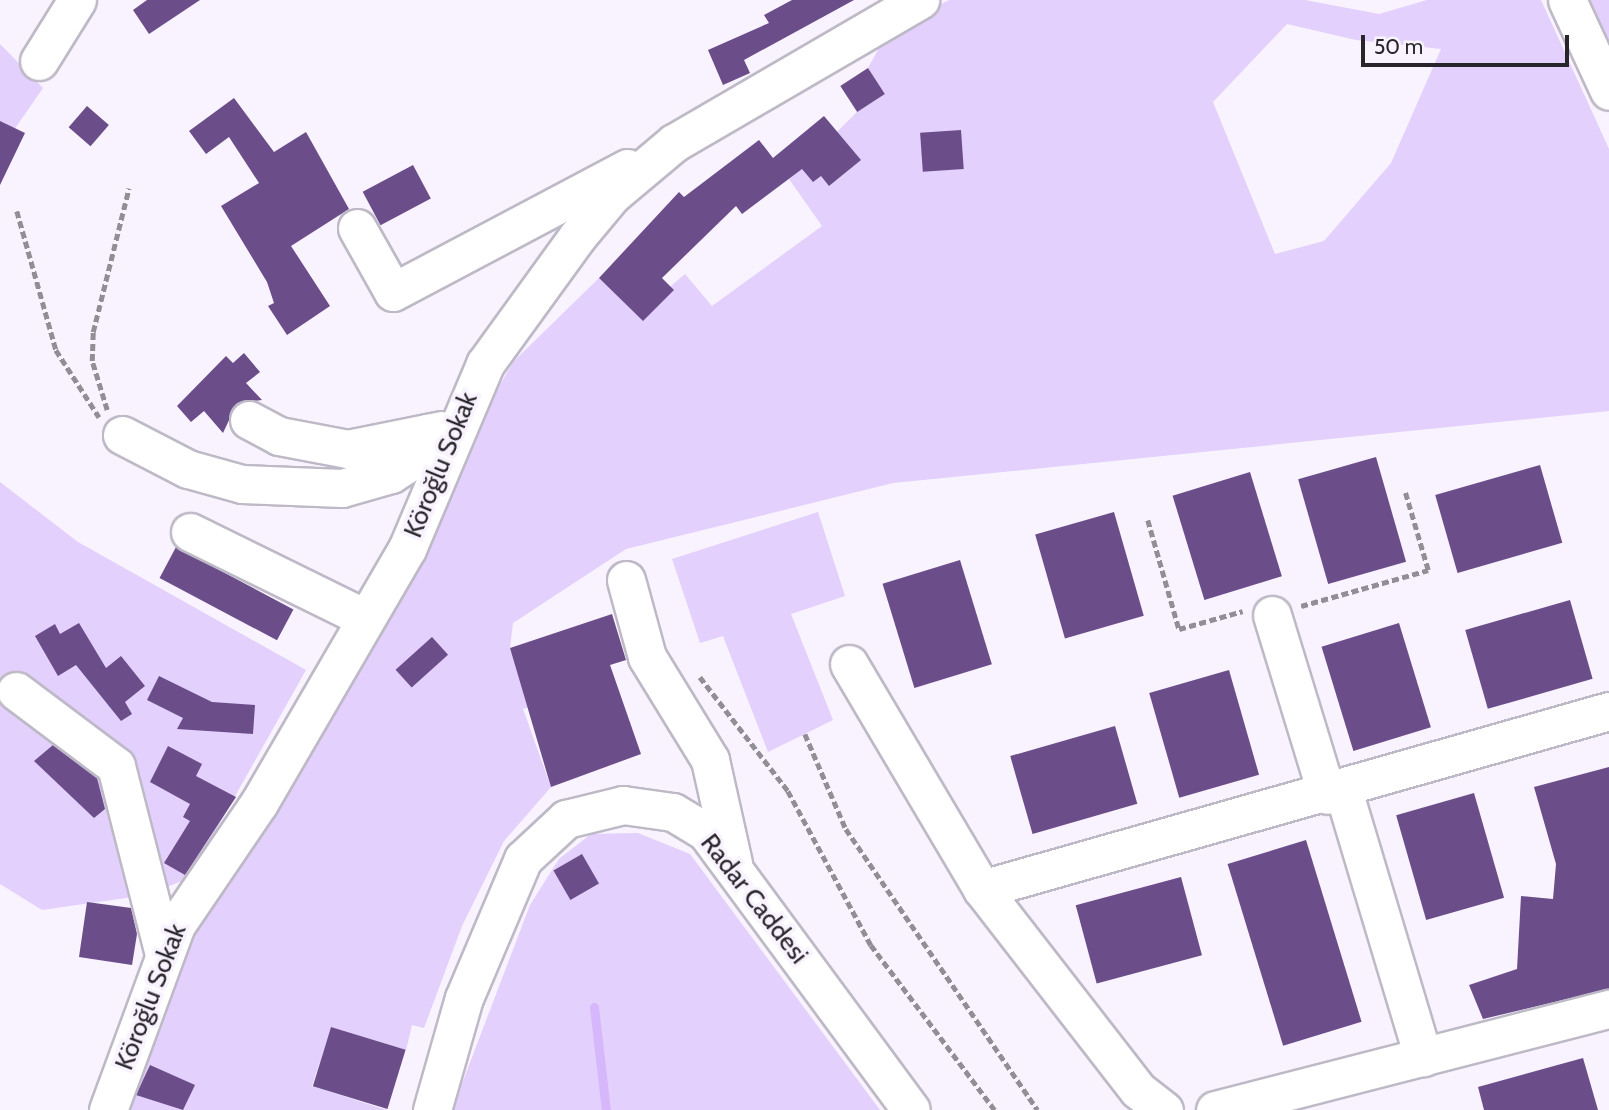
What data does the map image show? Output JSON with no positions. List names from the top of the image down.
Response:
{
  "streets": {
    "street": ["Köroğlu Sokak", "Radar Caddesi"]
  },
  "scale_bar": "50 m"
}
